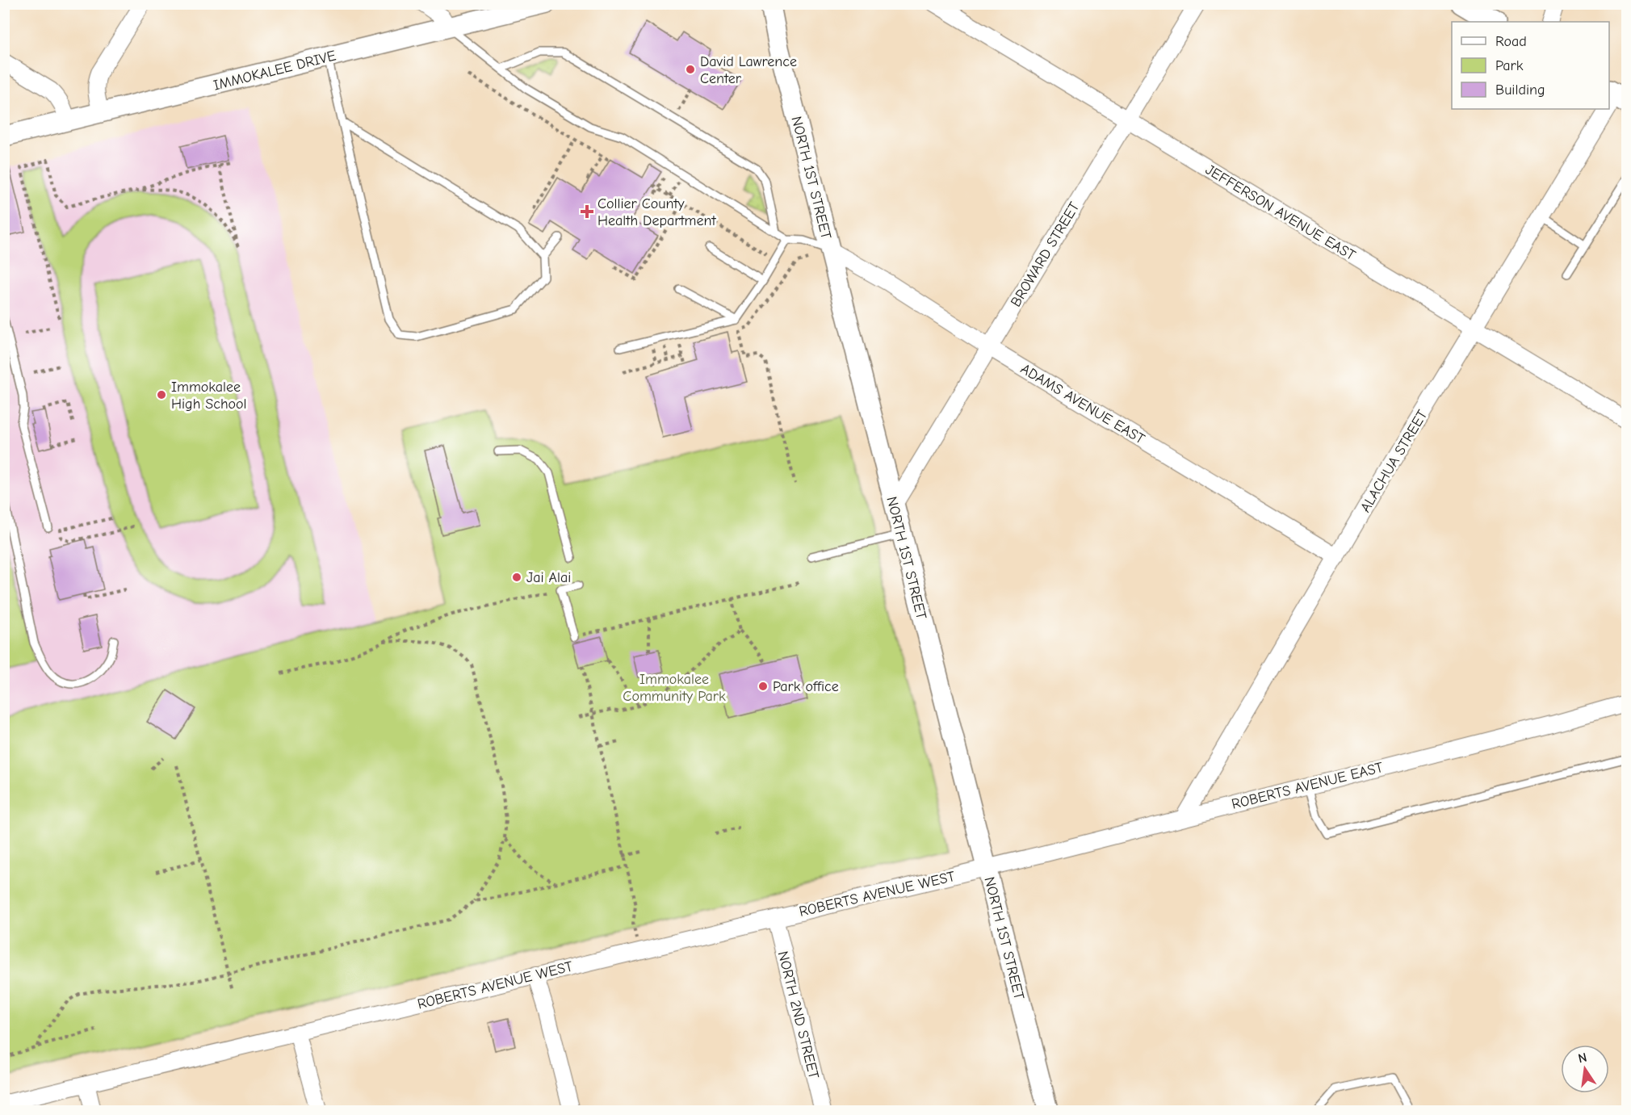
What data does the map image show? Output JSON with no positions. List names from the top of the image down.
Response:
{
  "streets": {
    "street": [
      "IMMOKALEE DRIVE",
      "NORTH 1ST STREET",
      "JEFFERSON AVENUE EAST",
      "BROWARD STREET",
      "ADAMS AVENUE EAST",
      "ALACHUA STREET",
      "ROBERTS AVENUE EAST",
      "ROBERTS AVENUE WEST",
      "NORTH 2ND STREET"
    ]
  },
  "crossings": [
    ["NORTH 1ST STREET", "BROWARD STREET"],
    ["NORTH 1ST STREET", "ADAMS AVENUE EAST"],
    ["NORTH 1ST STREET", "ROBERTS AVENUE EAST"],
    ["NORTH 1ST STREET", "ROBERTS AVENUE WEST"],
    ["JEFFERSON AVENUE EAST", "BROWARD STREET"],
    ["JEFFERSON AVENUE EAST", "ALACHUA STREET"],
    ["BROWARD STREET", "ADAMS AVENUE EAST"],
    ["ADAMS AVENUE EAST", "ALACHUA STREET"],
    ["ALACHUA STREET", "ROBERTS AVENUE EAST"],
    ["ROBERTS AVENUE EAST", "ROBERTS AVENUE WEST"],
    ["ROBERTS AVENUE WEST", "NORTH 2ND STREET"]
  ],
  "parks": ["Immokalee Community Park"],
  "places": {
    "other": [
      "David Lawrence Center",
      "Immokalee High School",
      "Jai Alai",
      "Park office"
    ],
    "health": ["Collier County Health Department"]
  },
  "legend": ["Road", "Park", "Building"],
  "north": "top"
}
